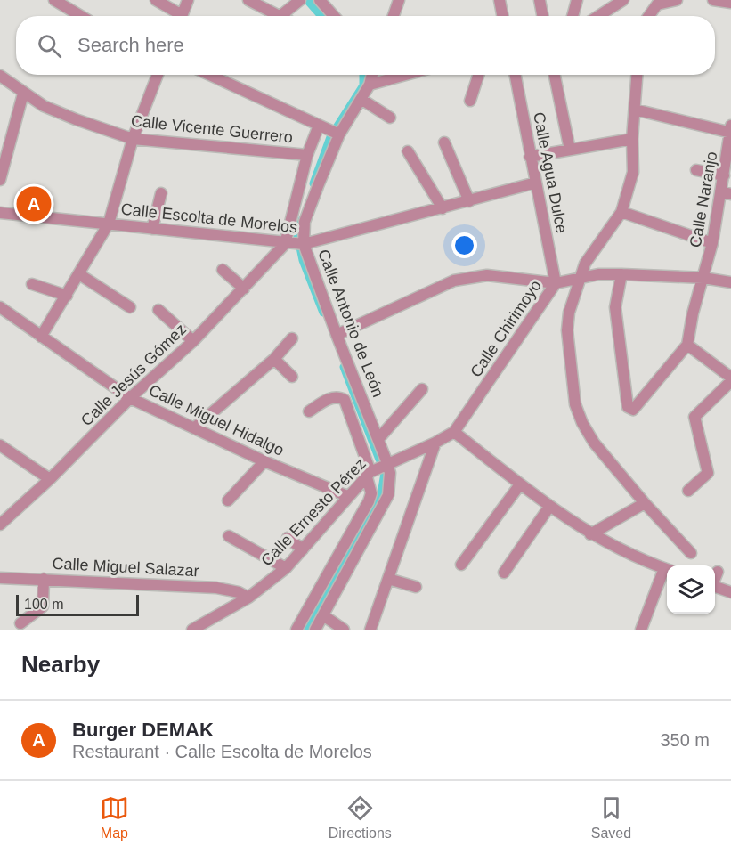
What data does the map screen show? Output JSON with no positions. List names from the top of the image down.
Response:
{
  "streets": {
    "street": [
      "Calle Vicente Guerrero",
      "Calle Agua Dulce",
      "Calle Naranjo",
      "Calle Escolta de Morelos",
      "Calle Antonio de León",
      "Calle Chirimoyo",
      "Calle Jesús Gómez",
      "Calle Miguel Hidalgo",
      "Calle Ernesto Pérez",
      "Calle Miguel Salazar"
    ]
  },
  "crossings": [
    ["Calle Agua Dulce", "Calle Escolta de Morelos"],
    ["Calle Agua Dulce", "Calle Chirimoyo"],
    ["Calle Naranjo", "Calle Chirimoyo"],
    ["Calle Escolta de Morelos", "Calle Antonio de León"],
    ["Calle Escolta de Morelos", "Calle Jesús Gómez"],
    ["Calle Antonio de León", "Calle Jesús Gómez"],
    ["Calle Antonio de León", "Calle Ernesto Pérez"],
    ["Calle Chirimoyo", "Calle Ernesto Pérez"],
    ["Calle Jesús Gómez", "Calle Miguel Hidalgo"],
    ["Calle Miguel Hidalgo", "Calle Ernesto Pérez"],
    ["Calle Ernesto Pérez", "Calle Miguel Salazar"]
  ],
  "scale_bar": "100 m",
  "page": {
    "search": "Search here",
    "pins": "A",
    "scale": "100 m",
    "heading": "Nearby",
    "list": [
      {
        "mark": "A",
        "name": "Burger DEMAK",
        "note": "Restaurant · Calle Escolta de Morelos",
        "value": "350 m"
      }
    ],
    "nav": ["Map", "Directions", "Saved"]
  }
}
